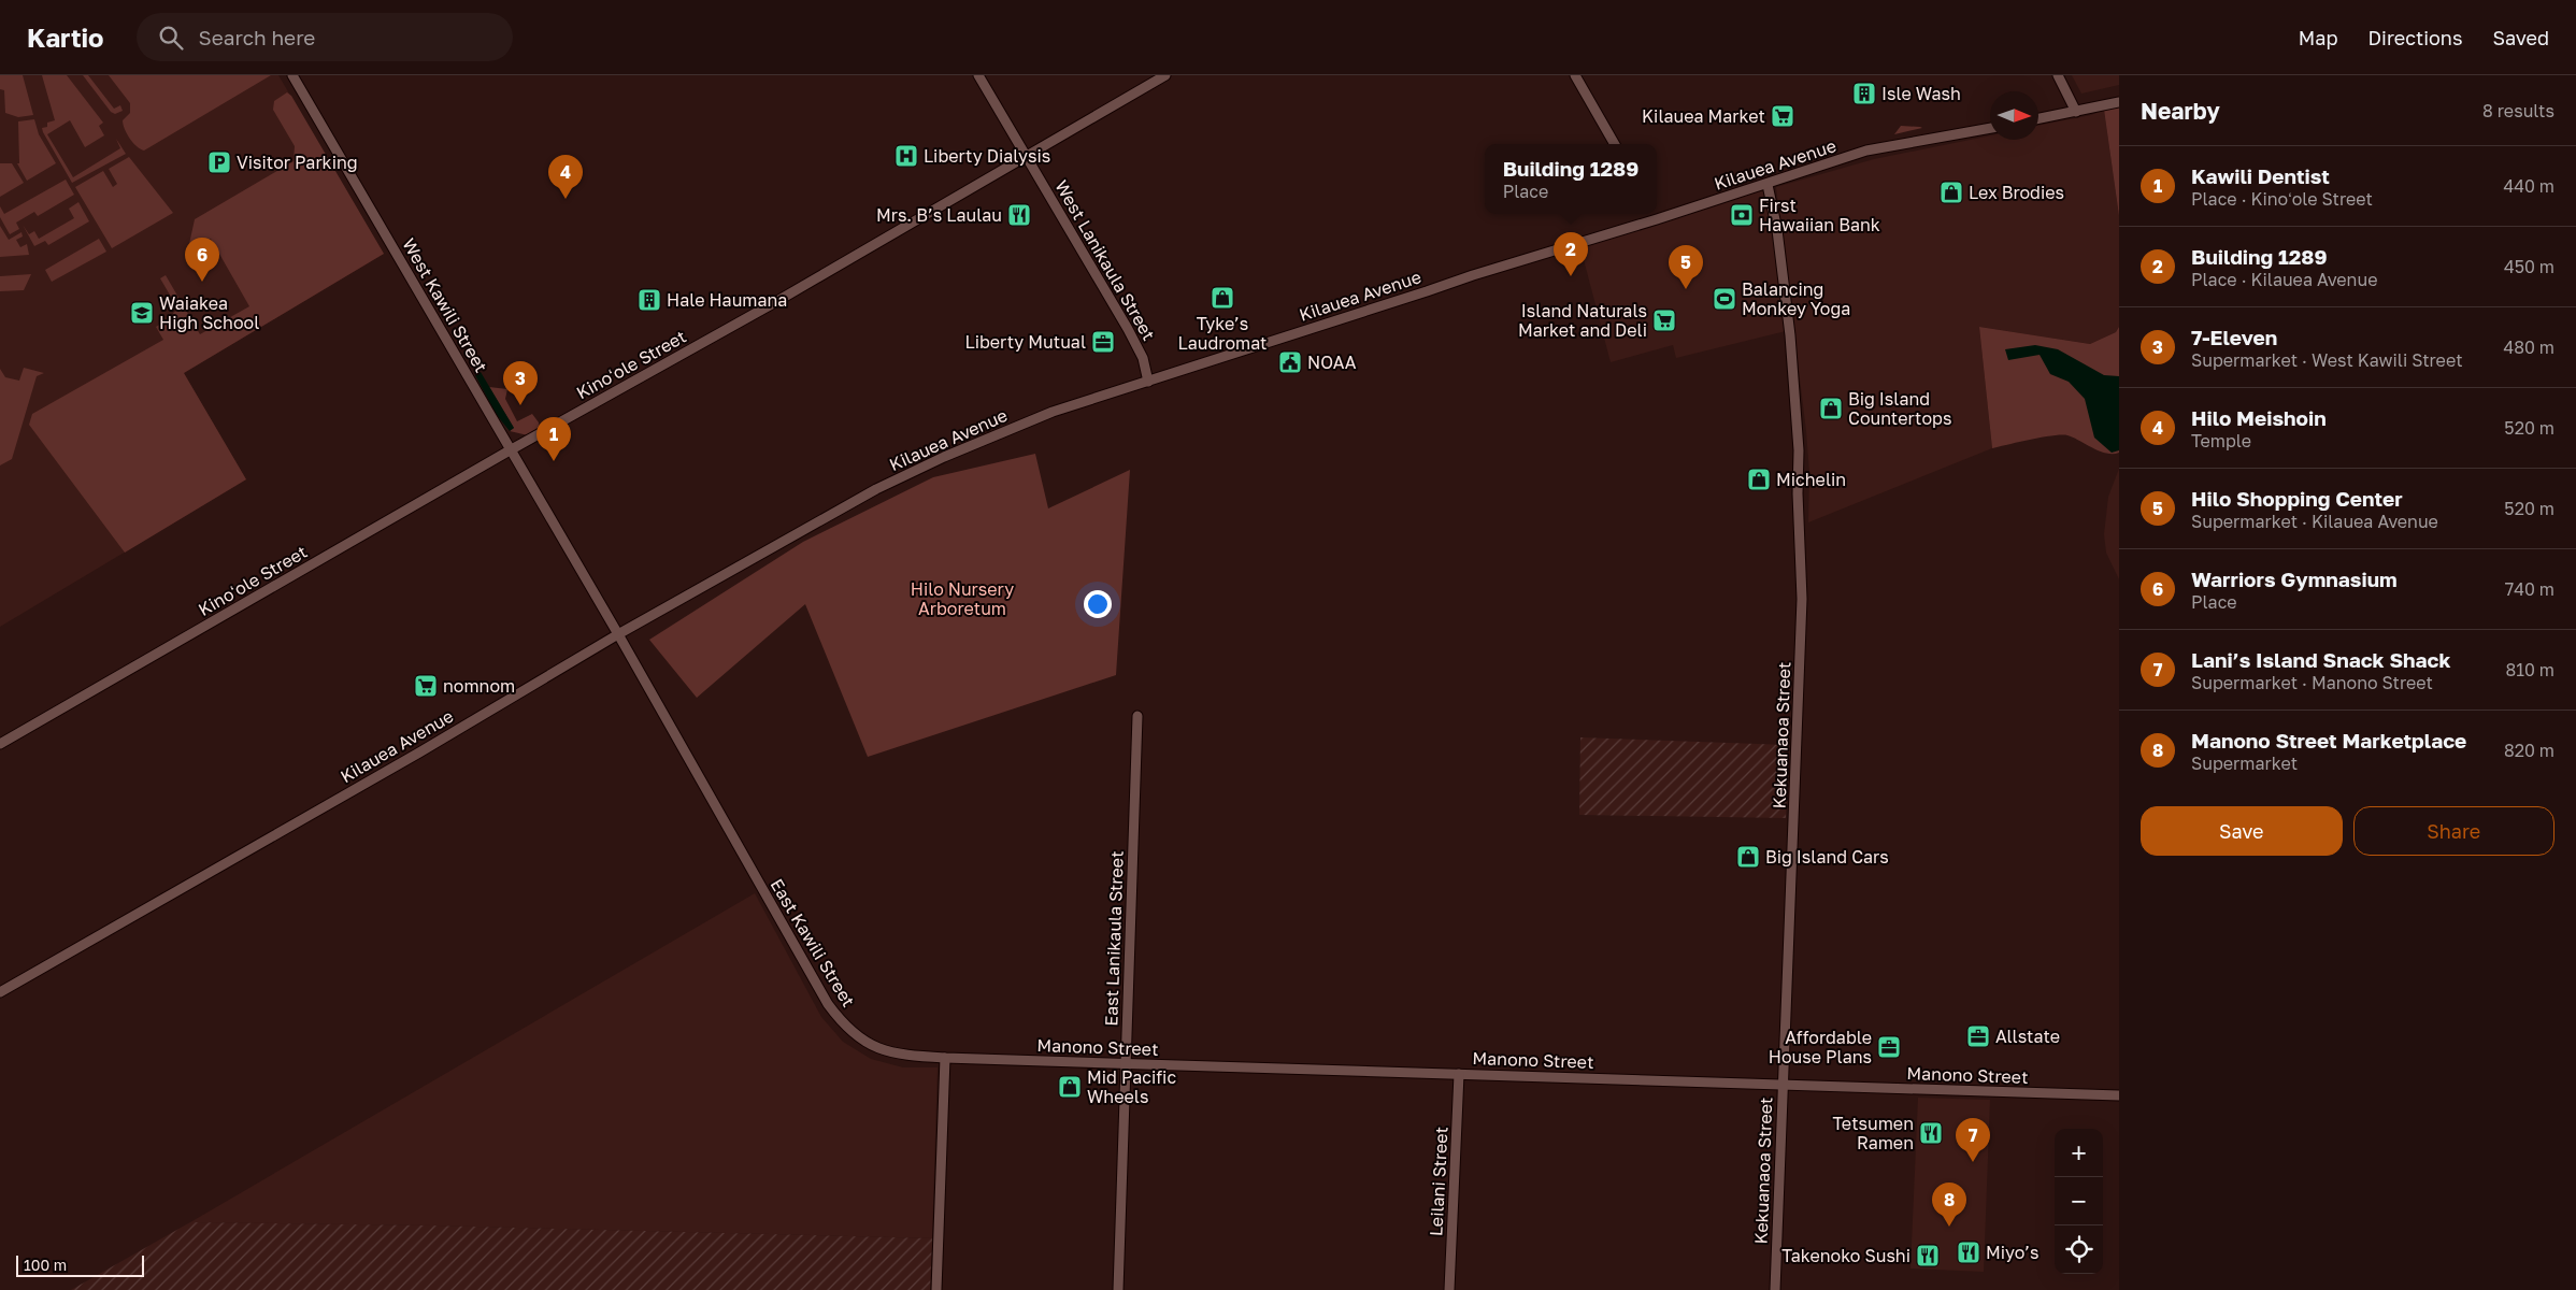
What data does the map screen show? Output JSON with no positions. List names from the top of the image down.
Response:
{
  "streets": {
    "street": [
      "Kilauea Avenue",
      "West Lanikaula Street",
      "West Kawili Street",
      "Kinoʻole Street",
      "Kekuanaoa Street",
      "East Lanikaula Street",
      "East Kawili Street",
      "Manono Street",
      "Leilani Street"
    ]
  },
  "crossings": [
    ["Kilauea Avenue", "West Lanikaula Street"],
    ["Kilauea Avenue", "West Kawili Street"],
    ["Kilauea Avenue", "Kekuanaoa Street"],
    ["Kilauea Avenue", "East Kawili Street"],
    ["West Lanikaula Street", "Kinoʻole Street"],
    ["West Kawili Street", "Kinoʻole Street"],
    ["West Kawili Street", "East Kawili Street"],
    ["Kekuanaoa Street", "Manono Street"],
    ["East Lanikaula Street", "Manono Street"],
    ["East Kawili Street", "Manono Street"],
    ["Manono Street", "Leilani Street"]
  ],
  "parks": ["Hilo Nursery Arboretum"],
  "places": {
    "building": ["Isle Wash", "Hale Haumana"],
    "supermarket": ["Kilauea Market", "Island Naturals Market and Deli", "nomnom"],
    "hospital": ["Liberty Dialysis"],
    "parking": ["Visitor Parking"],
    "shop": [
      "Lex Brodies",
      "Tyke’s Laudromat",
      "Big Island Countertops",
      "Michelin",
      "Big Island Cars",
      "Mid Pacific Wheels"
    ],
    "restaurant": [
      "Mrs. B’s Laulau",
      "Tetsumen Ramen",
      "Miyo’s",
      "Takenoko Sushi"
    ],
    "bank": ["First Hawaiian Bank"],
    "sports": ["Balancing Monkey Yoga"],
    "school or university": ["Waiakea High School"],
    "office": ["Liberty Mutual", "Allstate", "Affordable House Plans"],
    "public building": ["NOAA"]
  },
  "scale_bar": "100 m",
  "north": "right",
  "page": {
    "header": "Kartio",
    "search": "Search here",
    "nav": ["Map", "Directions", "Saved"],
    "heading": ["Nearby", "8 results"],
    "popup": ["Building 1289", "Place"],
    "list": [
      {
        "mark": "1",
        "name": "Kawili Dentist",
        "note": "Place · Kinoʻole Street",
        "value": "440 m"
      },
      {
        "mark": "2",
        "name": "Building 1289",
        "note": "Place · Kilauea Avenue",
        "value": "450 m"
      },
      {
        "mark": "3",
        "name": "7-Eleven",
        "note": "Supermarket · West Kawili Street",
        "value": "480 m"
      },
      {
        "mark": "4",
        "name": "Hilo Meishoin",
        "note": "Temple",
        "value": "520 m"
      },
      {
        "mark": "5",
        "name": "Hilo Shopping Center",
        "note": "Supermarket · Kilauea Avenue",
        "value": "520 m"
      },
      {
        "mark": "6",
        "name": "Warriors Gymnasium",
        "note": "Place",
        "value": "740 m"
      },
      {
        "mark": "7",
        "name": "Lani’s Island Snack Shack",
        "note": "Supermarket · Manono Street",
        "value": "810 m"
      },
      {
        "mark": "8",
        "name": "Manono Street Marketplace",
        "note": "Supermarket",
        "value": "820 m"
      }
    ],
    "pins": [
      "4",
      "2",
      "6",
      "5",
      "3",
      "1",
      "7",
      "8"
    ],
    "buttons": ["Save", "Share"],
    "map_buttons": ["+", "−"],
    "scale": "100 m"
  }
}
